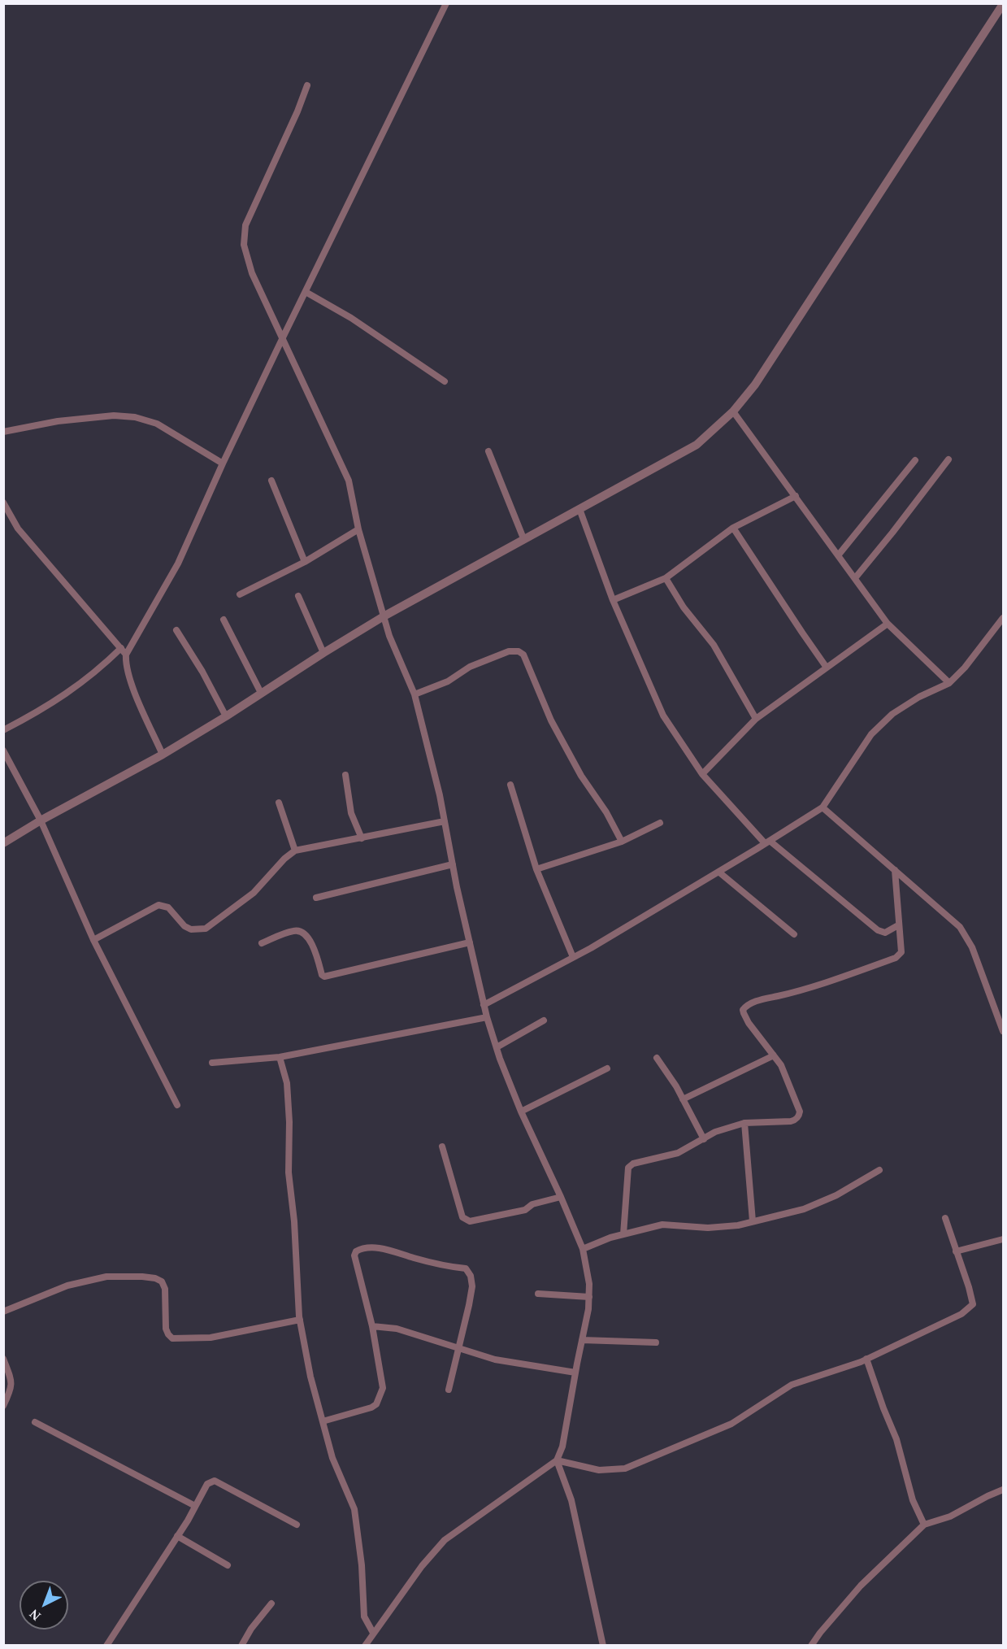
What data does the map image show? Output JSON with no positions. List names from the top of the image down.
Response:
{
  "north": "bottom left"
}
